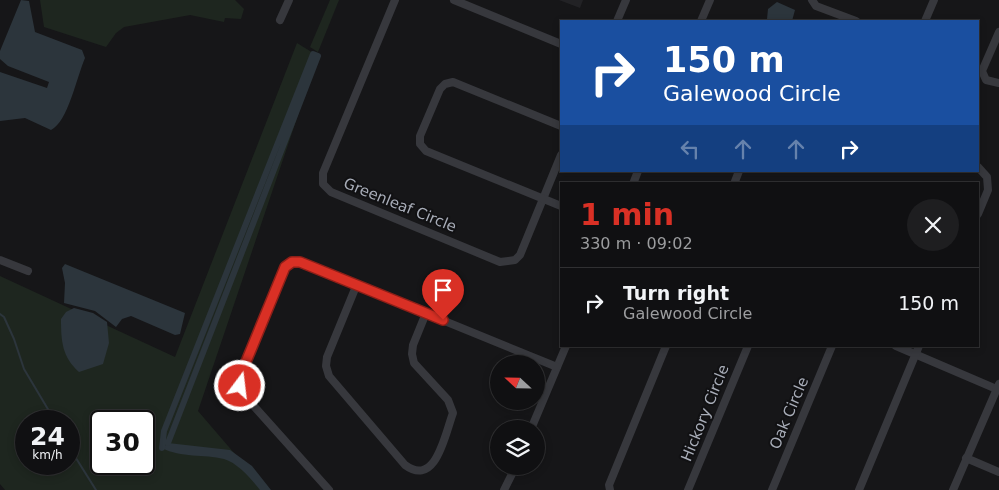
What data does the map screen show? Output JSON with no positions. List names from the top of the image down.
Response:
{
  "streets": {
    "street": ["Greenleaf Circle", "Hickory Circle", "Oak Circle"]
  },
  "north": "left",
  "page": {
    "turn": ["150 m", "Galewood Circle"],
    "heading": ["1 min", "330 m · 09:02"],
    "list": [
      {
        "name": "Turn right",
        "note": "Galewood Circle",
        "value": "150 m"
      }
    ],
    "speed": "24 km/h",
    "limit": "30"
  }
}
